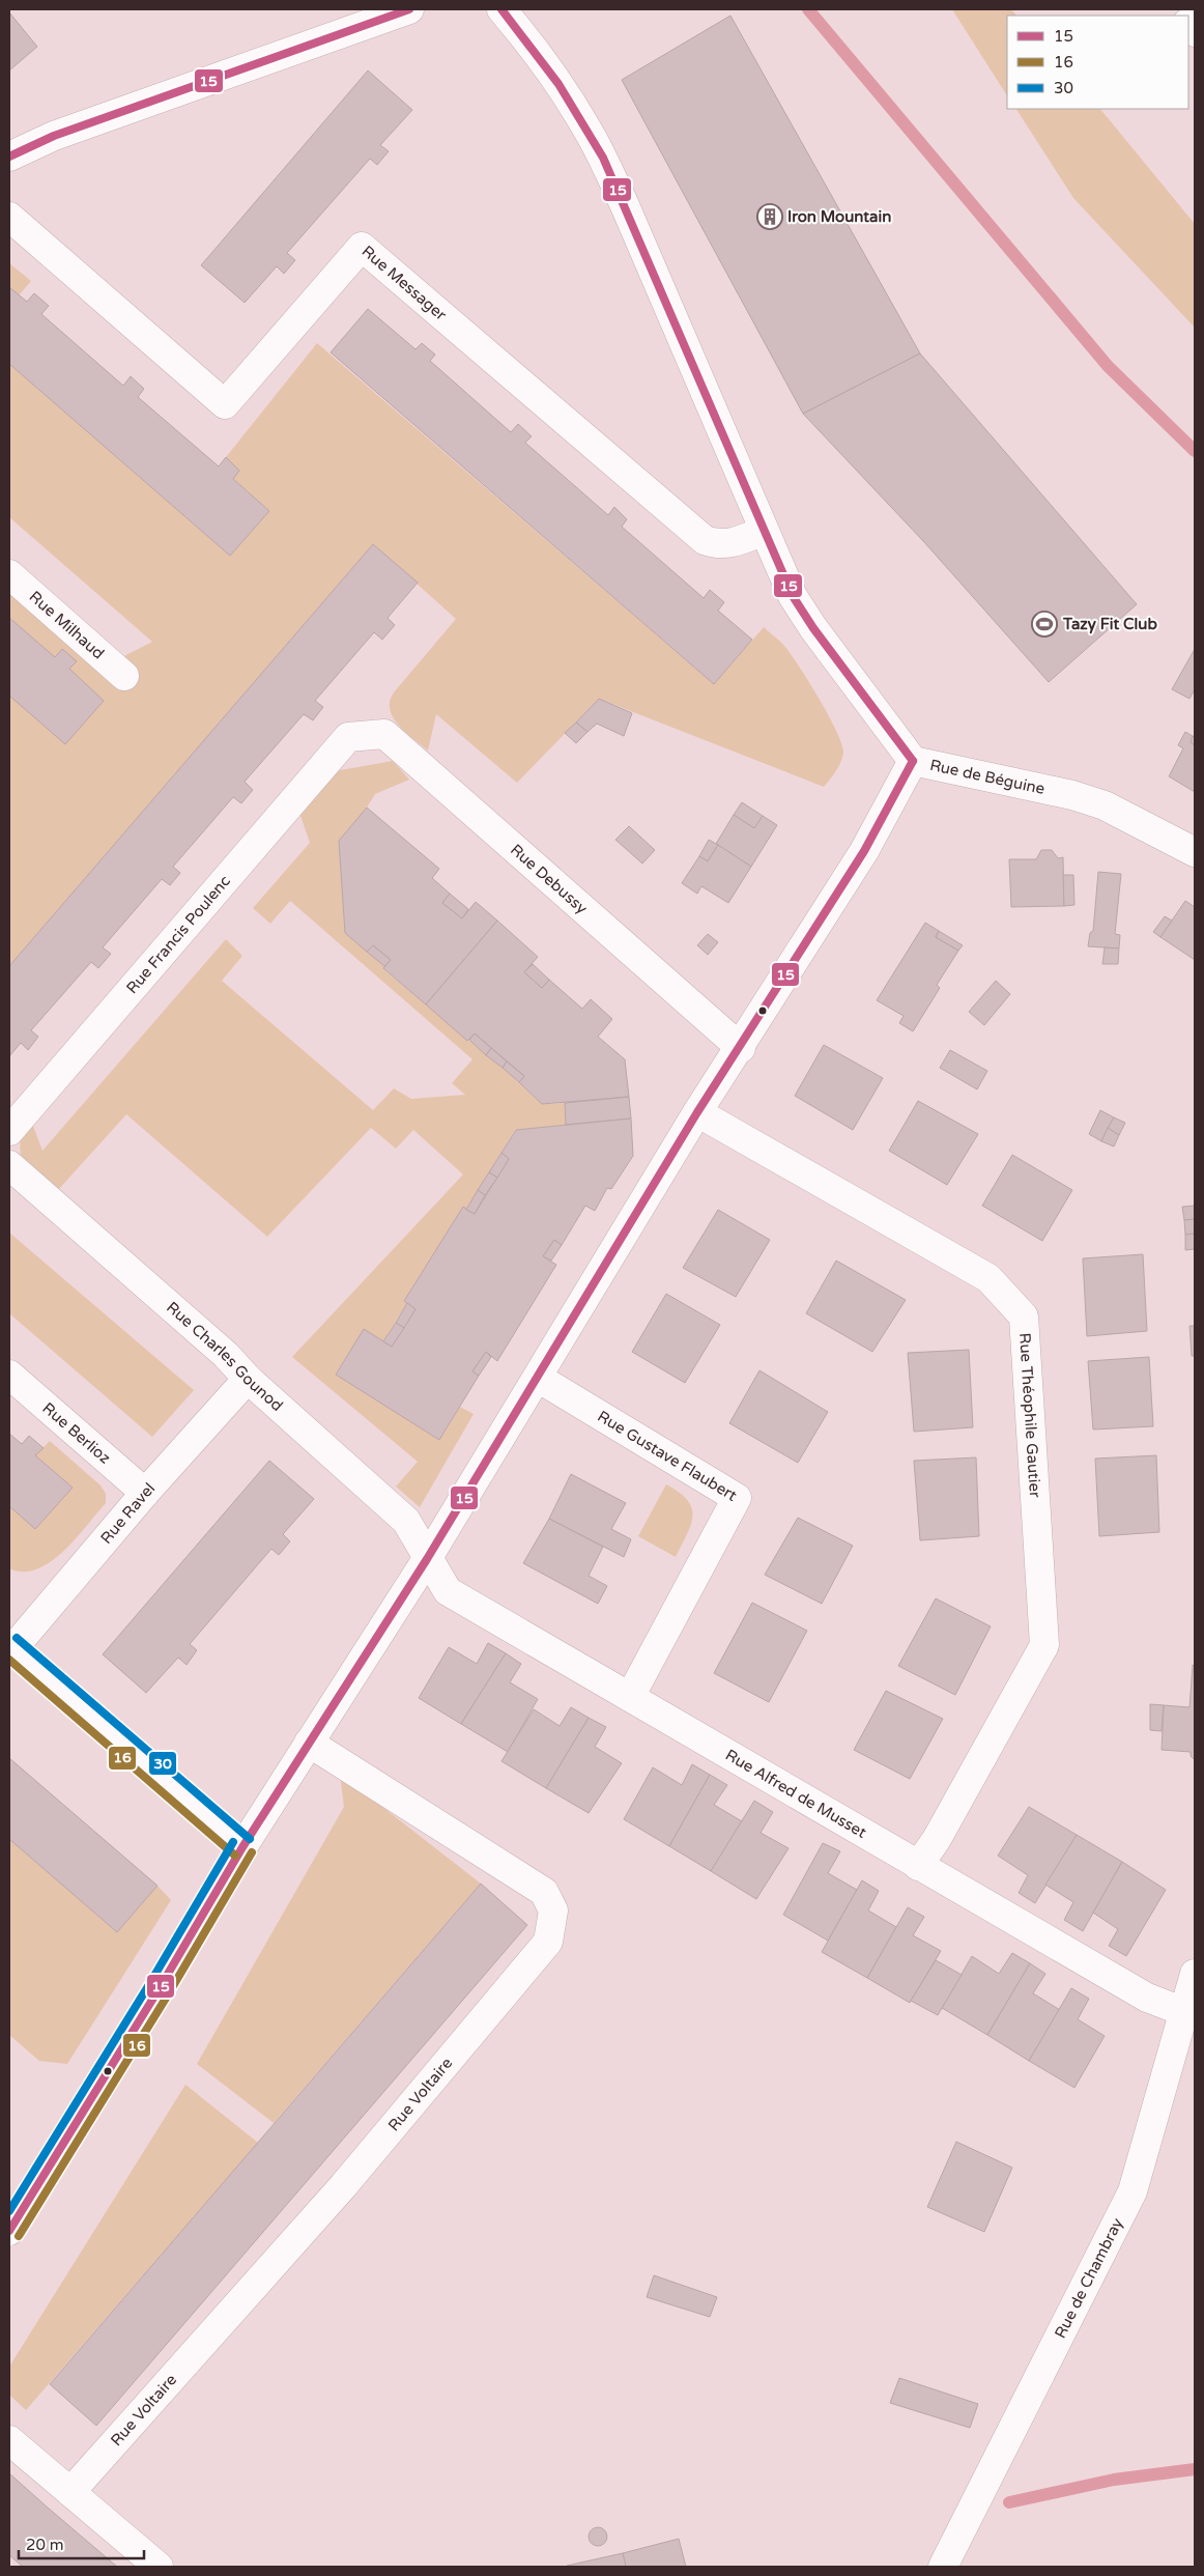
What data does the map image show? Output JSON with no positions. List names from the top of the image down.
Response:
{
  "streets": {
    "street": [
      "Rue Messager",
      "Rue Milhaud",
      "Rue de Béguine",
      "Rue Debussy",
      "Rue Francis Poulenc",
      "Rue Charles Gounod",
      "Rue Théophile Gautier",
      "Rue Berlioz",
      "Rue Gustave Flaubert",
      "Rue Ravel",
      "Rue Alfred de Musset",
      "Rue Voltaire",
      "Rue de Chambray"
    ]
  },
  "crossings": [
    ["Rue Messager", "Rue de Béguine"],
    ["Rue Debussy", "Rue Francis Poulenc"],
    ["Rue Charles Gounod", "Rue Ravel"],
    ["Rue Charles Gounod", "Rue Alfred de Musset"],
    ["Rue Théophile Gautier", "Rue Alfred de Musset"],
    ["Rue Berlioz", "Rue Ravel"],
    ["Rue Gustave Flaubert", "Rue Alfred de Musset"],
    ["Rue Alfred de Musset", "Rue de Chambray"]
  ],
  "places": {
    "building": ["Iron Mountain"],
    "sports": ["Tazy Fit Club"]
  },
  "lines": ["transit line 15", "transit line 30", "transit line 16"],
  "legend": ["15", "16", "30"],
  "scale_bar": "20 m"
}
